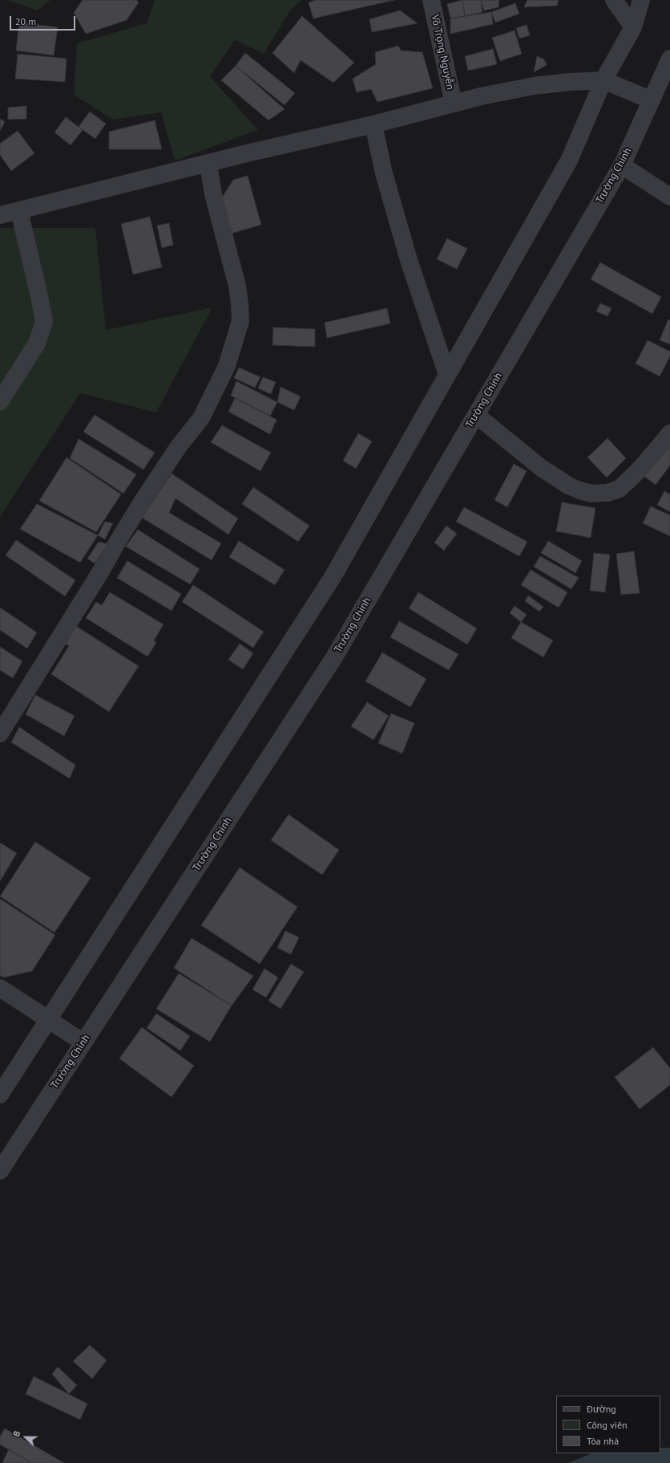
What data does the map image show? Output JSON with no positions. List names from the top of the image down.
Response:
{
  "streets": {
    "street": ["Võ Trọng Nguyễn", "Trường Chinh"]
  },
  "legend": ["Đường", "Công viên", "Tòa nhà"],
  "scale_bar": "20 m",
  "north": "left"
}
